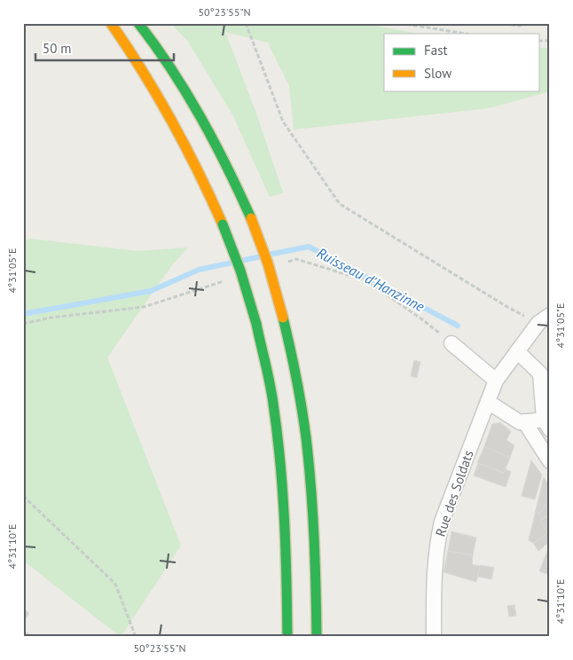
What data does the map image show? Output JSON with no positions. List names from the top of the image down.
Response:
{
  "streets": {
    "street": ["Rue des Soldats"]
  },
  "water": ["Ruisseau d'Hanzinne"],
  "legend": ["Fast", "Slow"],
  "scale_bar": "50 m",
  "coordinates": ["50°23'55\"N", "4°31'05\"E", "4°31'10\"E"]
}
